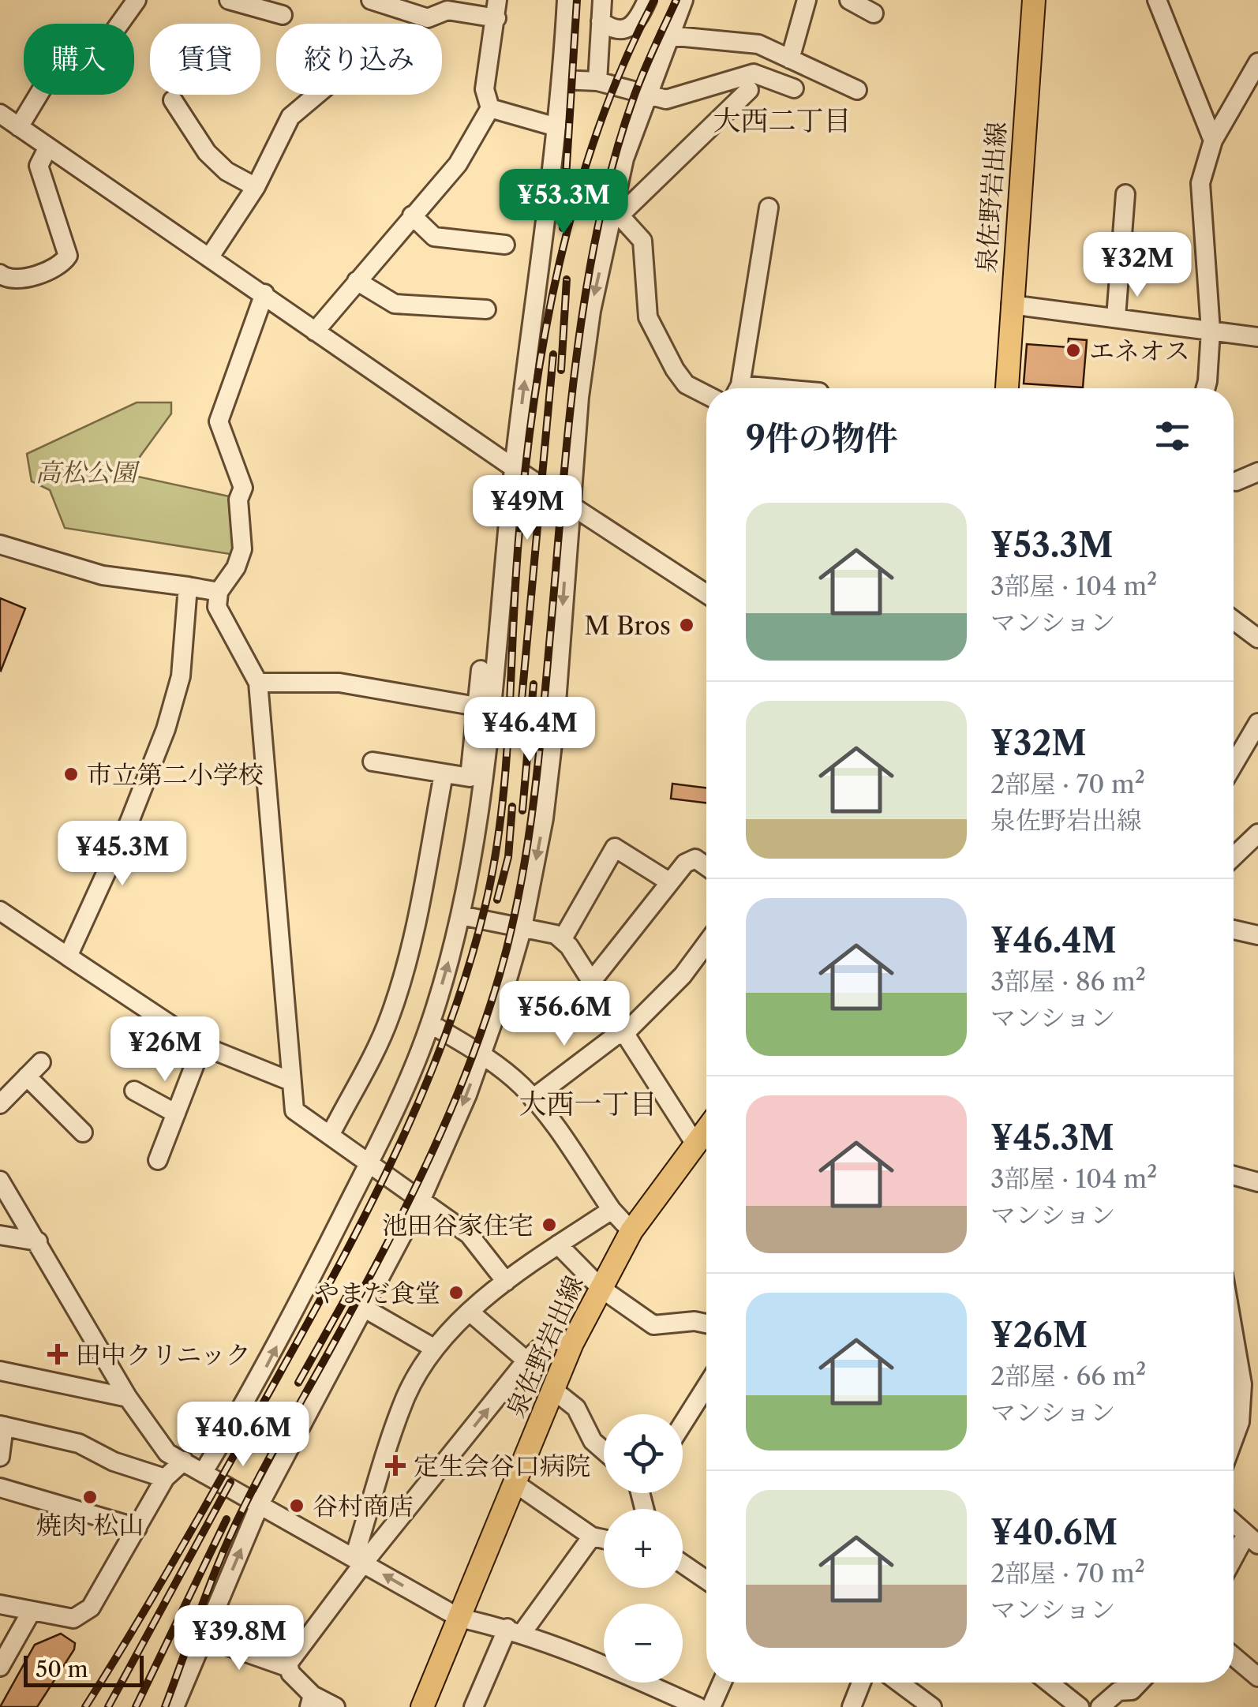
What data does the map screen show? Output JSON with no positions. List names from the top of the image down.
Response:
{
  "streets": {
    "main road": ["泉佐野岩出線"]
  },
  "districts": ["大西二丁目", "大西一丁目"],
  "parks": ["高松公園"],
  "places": {
    "other": [
      "エネオス",
      "M Bros",
      "市立第二小学校",
      "池田谷家住宅",
      "やまだ食堂",
      "焼肉 松山",
      "谷村商店"
    ],
    "health": ["田中クリニック", "定生会谷口病院"]
  },
  "scale_bar": "50 m",
  "page": {
    "chip": ["購入", "賃貸", "絞り込み"],
    "price": [
      "¥53.3M",
      "¥32M",
      "¥49M",
      "¥46.4M",
      "¥45.3M",
      "¥56.6M",
      "¥26M",
      "¥40.6M",
      "¥39.8M"
    ],
    "heading": "9件の物件",
    "list": [
      {
        "name": "¥53.3M",
        "note": "3部屋 · 104 m² · マンション"
      },
      {
        "name": "¥32M",
        "note": "2部屋 · 70 m² · 泉佐野岩出線"
      },
      {
        "name": "¥46.4M",
        "note": "3部屋 · 86 m² · マンション"
      },
      {
        "name": "¥45.3M",
        "note": "3部屋 · 104 m² · マンション"
      },
      {
        "name": "¥26M",
        "note": "2部屋 · 66 m² · マンション"
      },
      {
        "name": "¥40.6M",
        "note": "2部屋 · 70 m² · マンション"
      }
    ],
    "map_buttons": ["+", "−"],
    "scale": "50 m"
  }
}
